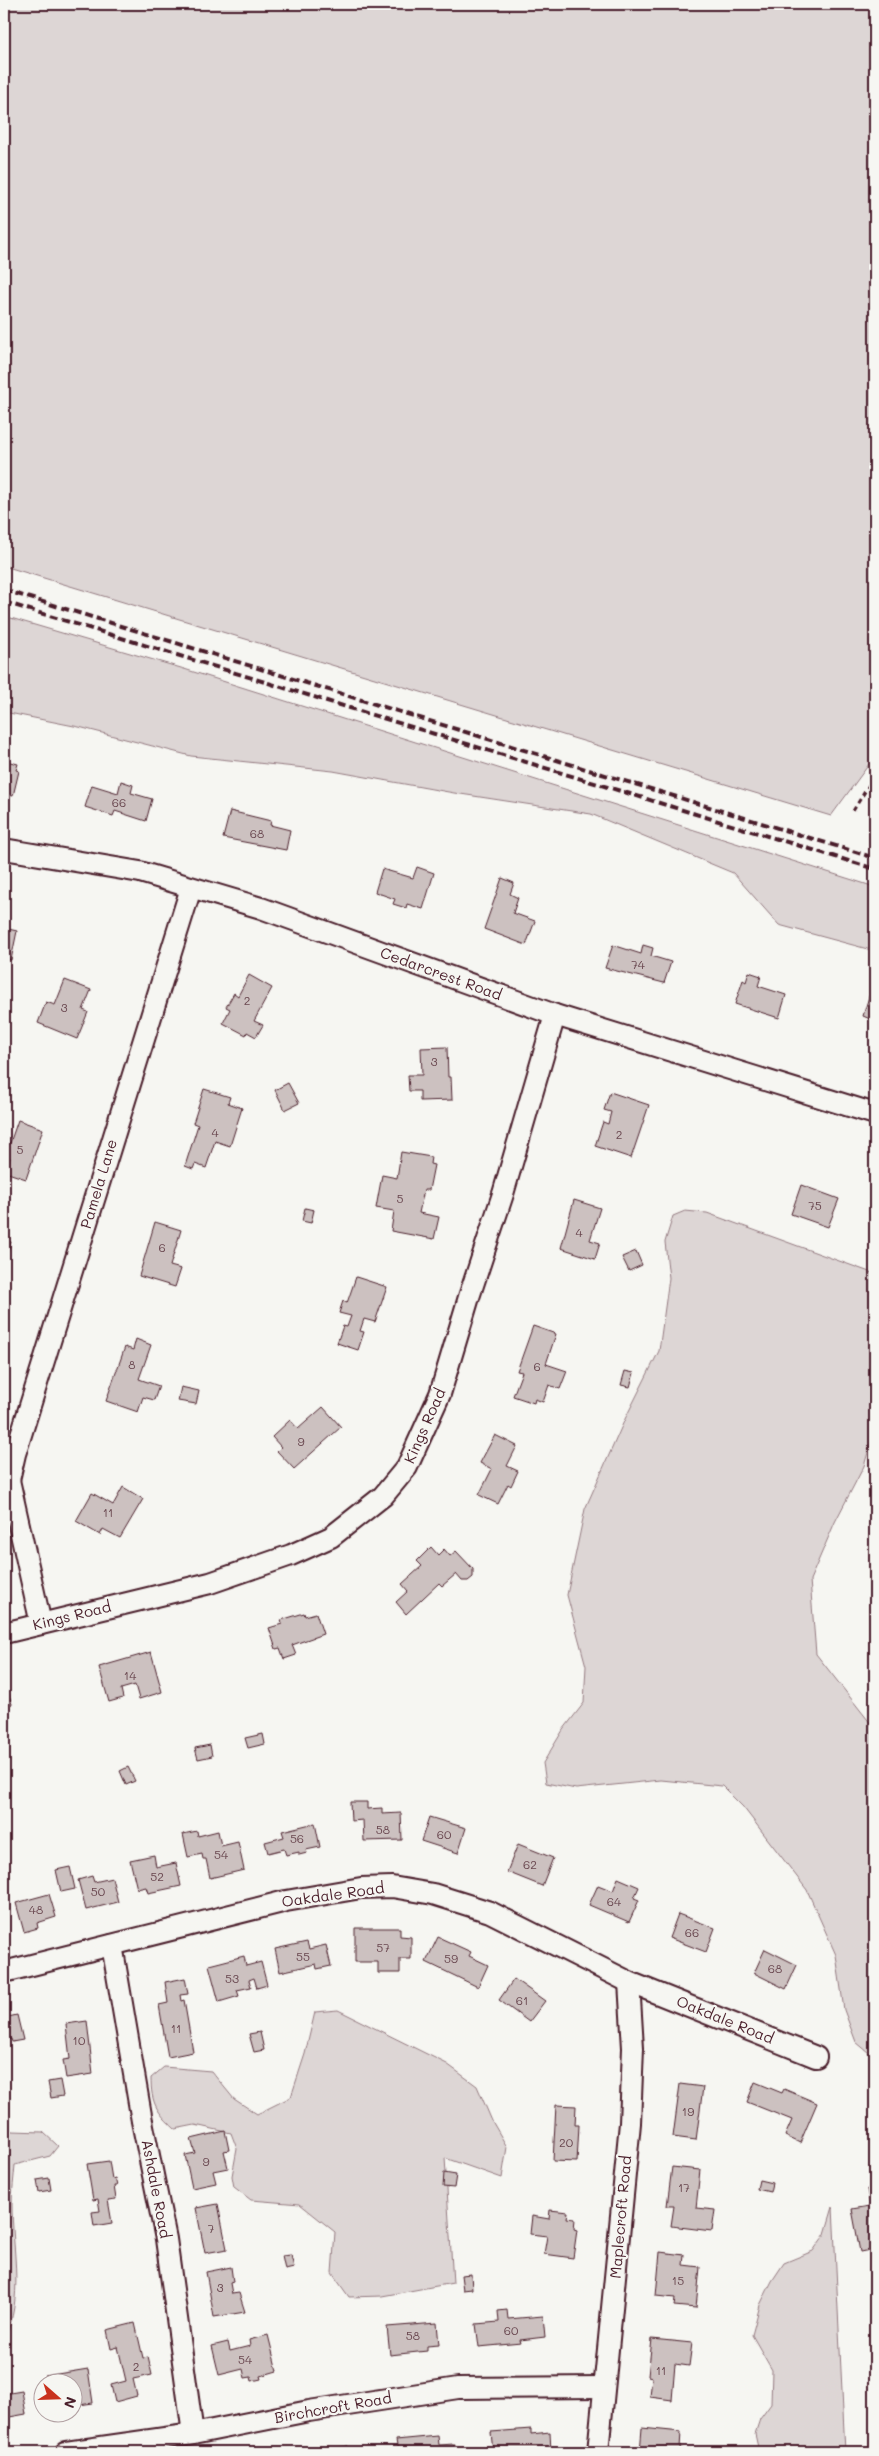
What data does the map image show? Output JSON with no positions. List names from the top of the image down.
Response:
{
  "streets": {
    "street": [
      "Cedarcrest Road",
      "Pamela Lane",
      "Kings Road",
      "Oakdale Road",
      "Ashdale Road",
      "Maplecroft Road",
      "Birchcroft Road"
    ]
  },
  "crossings": [
    ["Cedarcrest Road", "Pamela Lane"],
    ["Cedarcrest Road", "Kings Road"],
    ["Oakdale Road", "Ashdale Road"],
    ["Oakdale Road", "Maplecroft Road"],
    ["Ashdale Road", "Birchcroft Road"],
    ["Maplecroft Road", "Birchcroft Road"]
  ],
  "house_numbers": [
    "66",
    "68",
    "74",
    "2",
    "3",
    "3",
    "4",
    "2",
    "5",
    "5",
    "75",
    "4",
    "6",
    "8",
    "6",
    "9",
    "11",
    "14",
    "58",
    "60",
    "56",
    "54",
    "62",
    "52",
    "50",
    "64",
    "48",
    "66",
    "57",
    "55",
    "59",
    "68",
    "53",
    "61",
    "11",
    "10",
    "19",
    "20",
    "9",
    "17",
    "7",
    "15",
    "3",
    "60",
    "58",
    "54",
    "2",
    "11"
  ],
  "north": "right"
}
